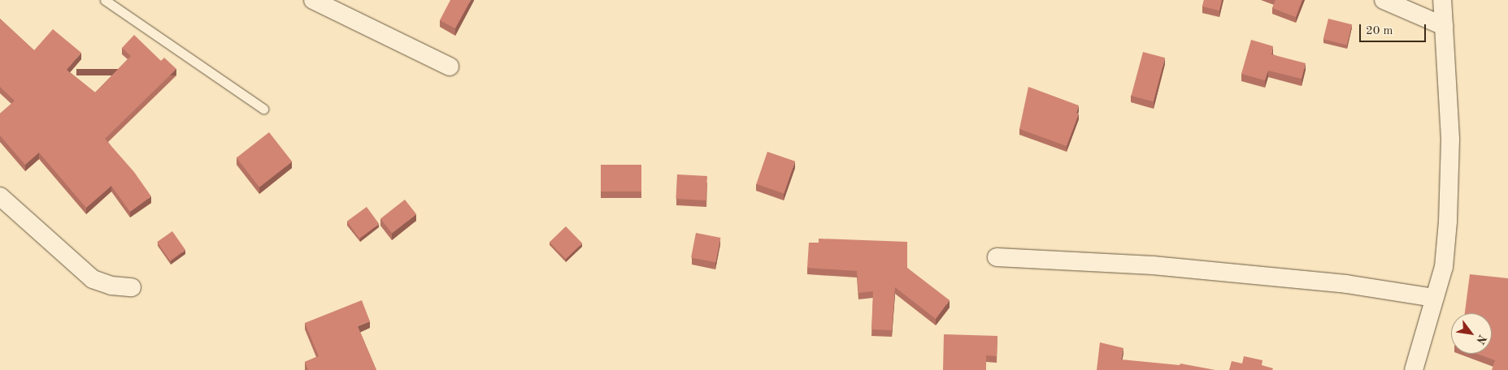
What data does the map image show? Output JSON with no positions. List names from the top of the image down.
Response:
{
  "scale_bar": "20 m",
  "north": "bottom right"
}
